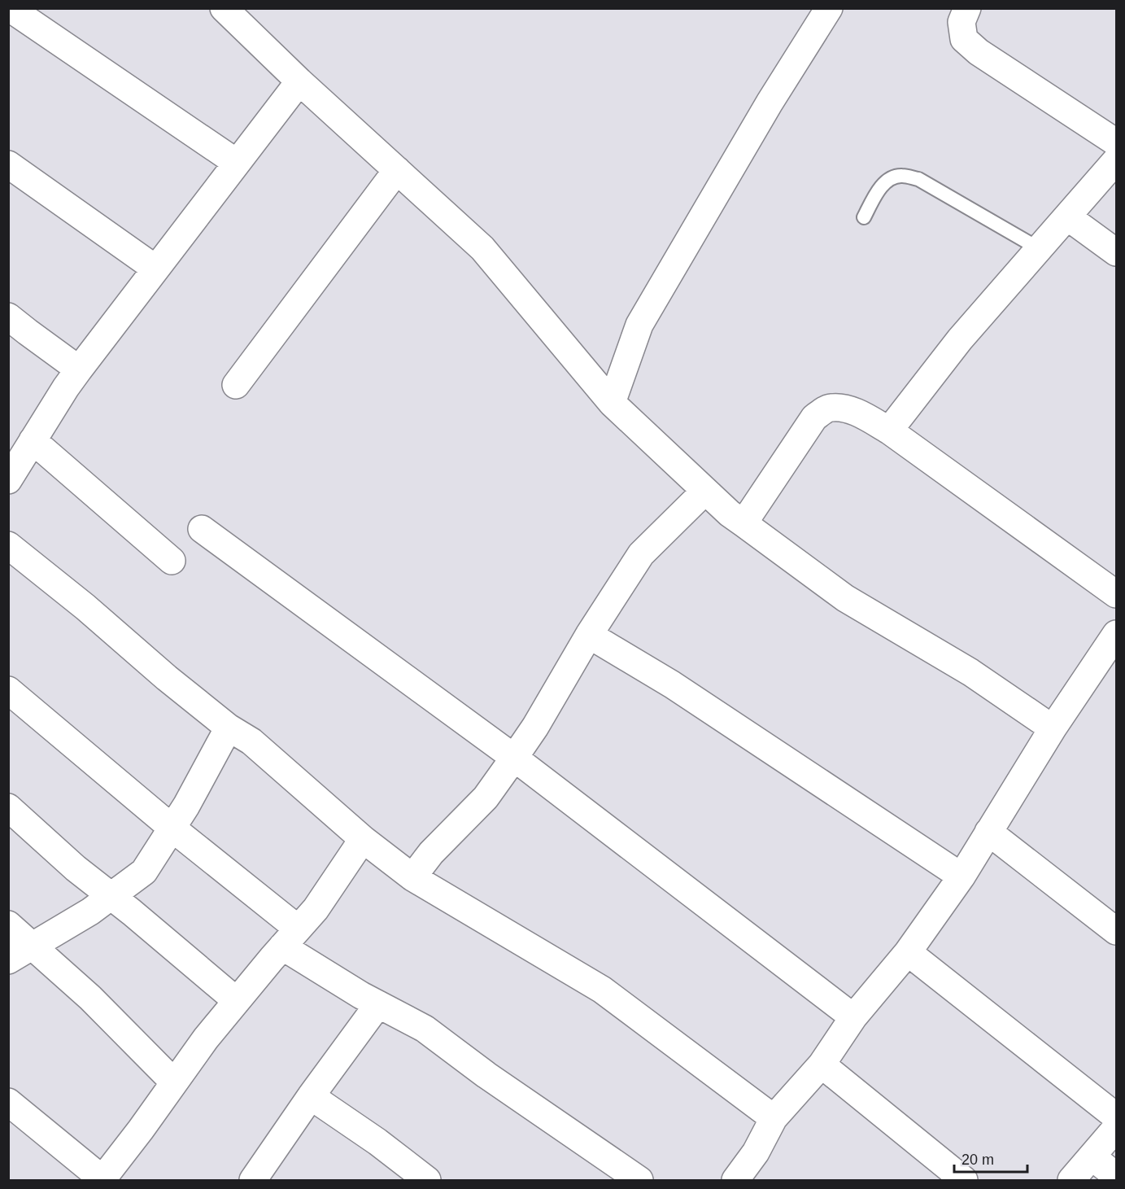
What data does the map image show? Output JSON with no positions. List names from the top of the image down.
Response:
{
  "scale_bar": "20 m"
}
